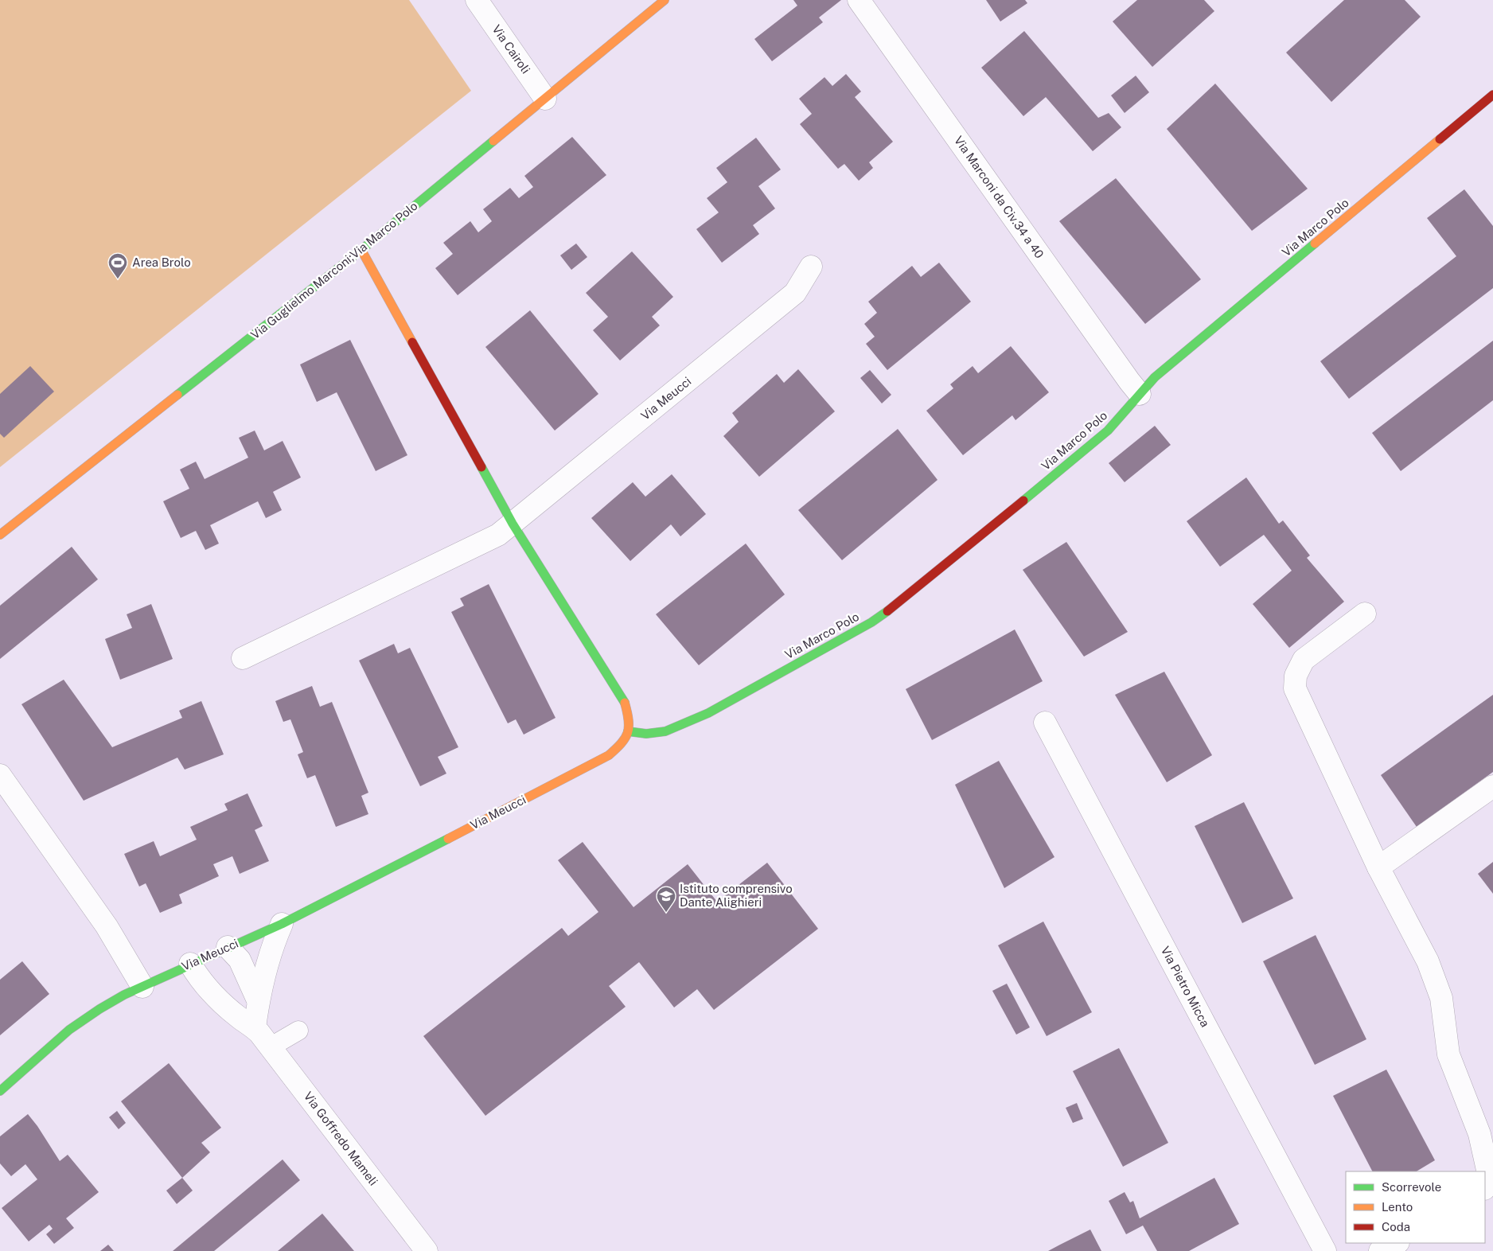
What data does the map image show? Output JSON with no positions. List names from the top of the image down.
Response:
{
  "streets": {
    "street": [
      "Via Cairoli",
      "Via Marconi da Civ.34 a 40",
      "Via Marco Polo",
      "Via Guglielmo Marconi;Via Marco Polo",
      "Via Meucci",
      "Via Pietro Micca",
      "Via Goffredo Mameli"
    ]
  },
  "crossings": [
    ["Via Cairoli", "Via Guglielmo Marconi;Via Marco Polo"],
    ["Via Marconi da Civ.34 a 40", "Via Marco Polo"],
    ["Via Marco Polo", "Via Meucci"],
    ["Via Meucci", "Via Goffredo Mameli"]
  ],
  "places": {
    "sports": ["Area Brolo"],
    "school or university": ["Istituto comprensivo Dante Alighieri"]
  },
  "legend": ["Scorrevole", "Lento", "Coda"]
}
